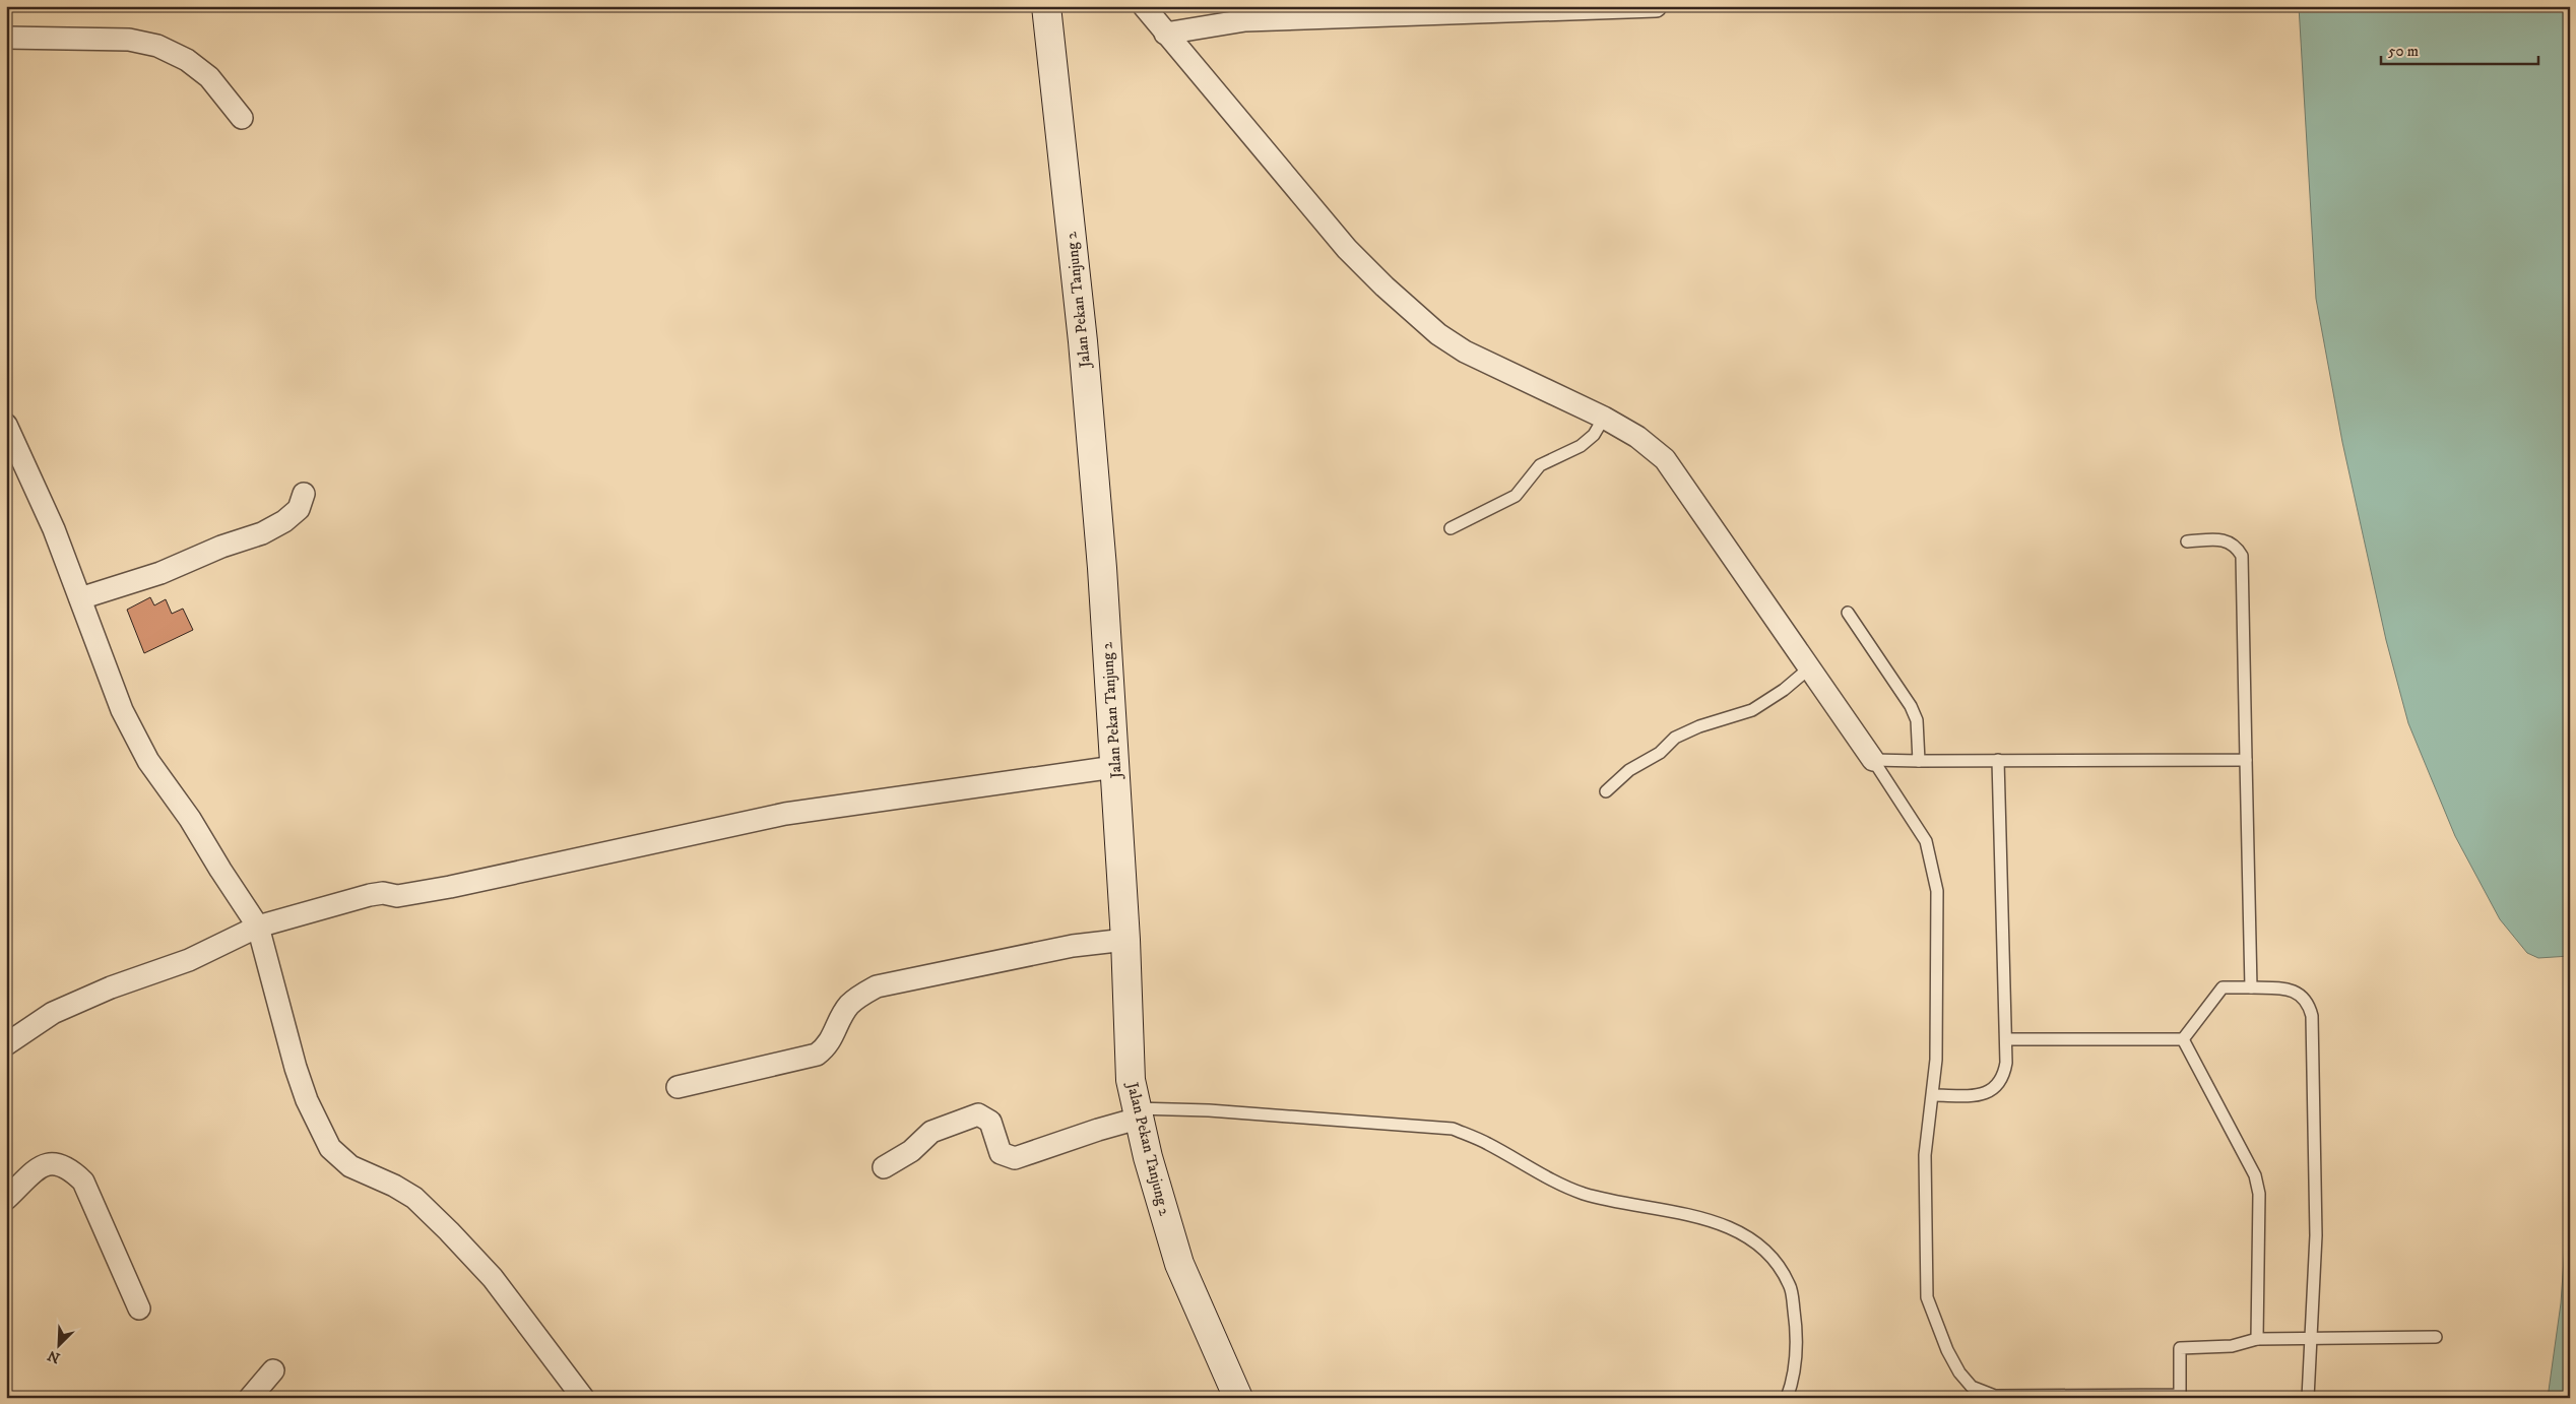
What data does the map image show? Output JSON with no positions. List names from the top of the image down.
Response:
{
  "streets": {
    "street": ["Jalan Pekan Tanjung 2"]
  },
  "scale_bar": "50 m",
  "north": "bottom left"
}
